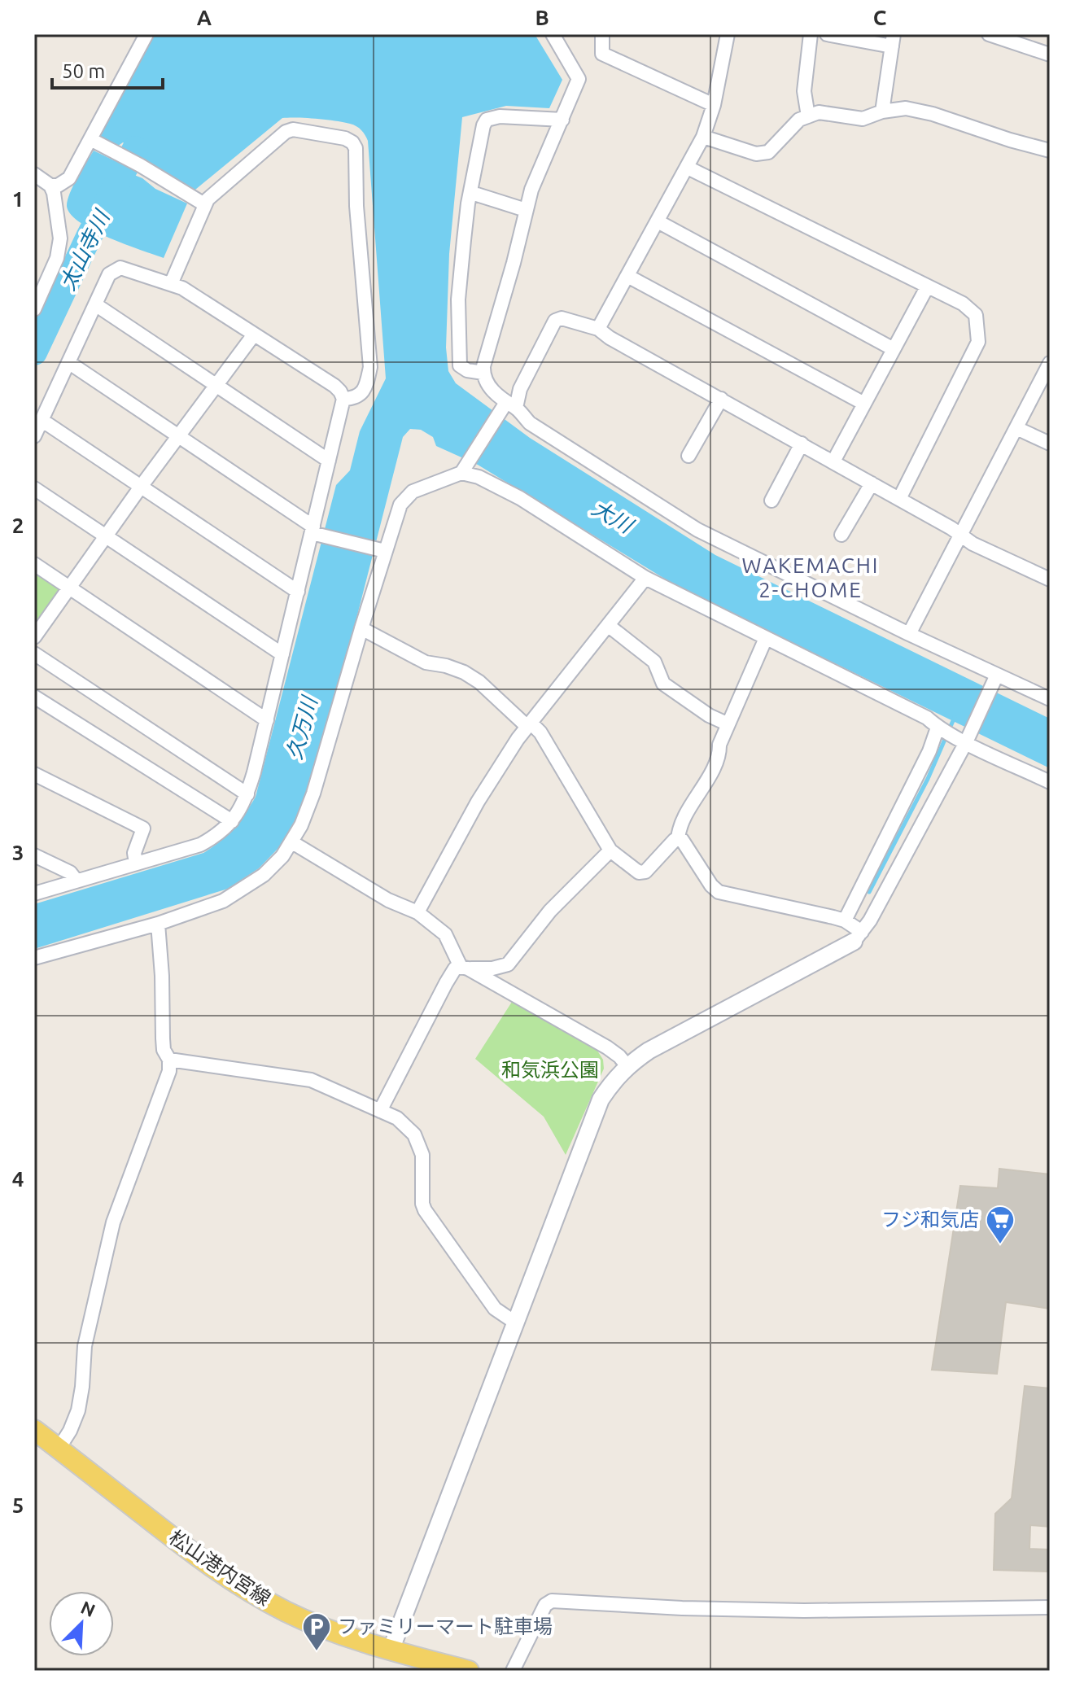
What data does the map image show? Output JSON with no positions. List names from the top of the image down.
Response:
{
  "streets": {
    "main road": ["松山港内宮線"]
  },
  "districts": ["WAKEMACHI 2-CHOME"],
  "water": ["太山寺川", "大川", "久万川"],
  "parks": ["和気浜公園"],
  "places": {
    "supermarket": ["フジ和気店"],
    "parking": ["ファミリーマート駐車場"]
  },
  "scale_bar": "50 m",
  "north": "top right",
  "grid": {
    "columns": ["A", "B", "C"],
    "rows": [
      "1",
      "2",
      "3",
      "4",
      "5"
    ]
  }
}
